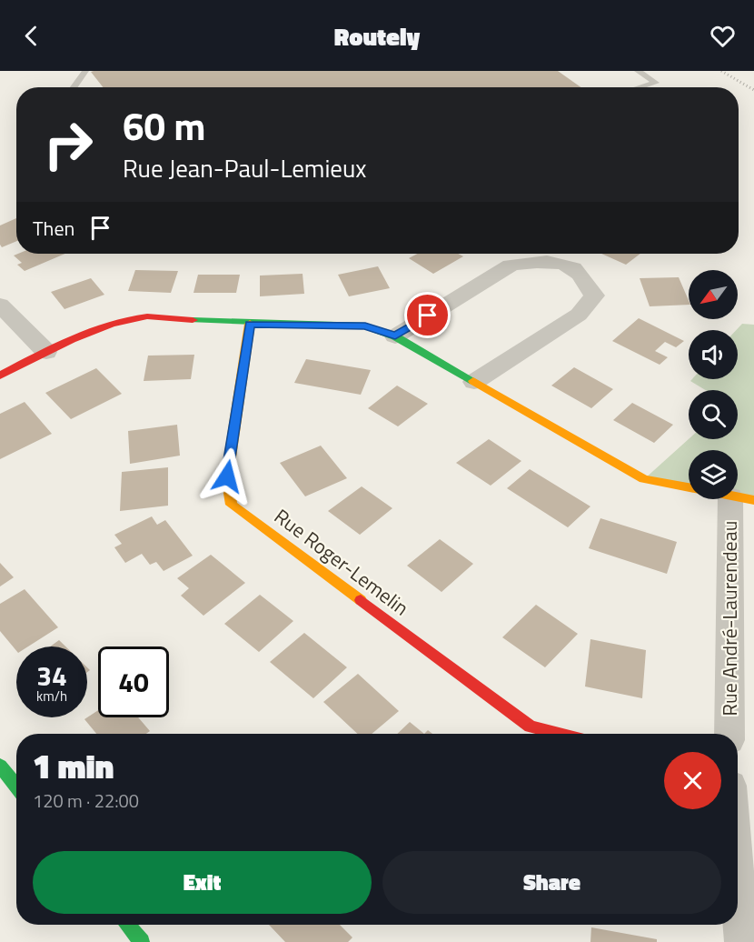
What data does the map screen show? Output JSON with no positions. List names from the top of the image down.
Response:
{
  "streets": {
    "street": ["Rue Roger-Lemelin", "Rue André-Laurendeau"]
  },
  "north": "bottom left",
  "page": {
    "header": "Routely",
    "turn": ["60 m", "Rue Jean-Paul-Lemieux"],
    "then": "Then",
    "speed": "34 km/h",
    "limit": "40",
    "heading": ["1 min", "120 m · 22:00"],
    "buttons": ["Exit", "Share"]
  }
}
